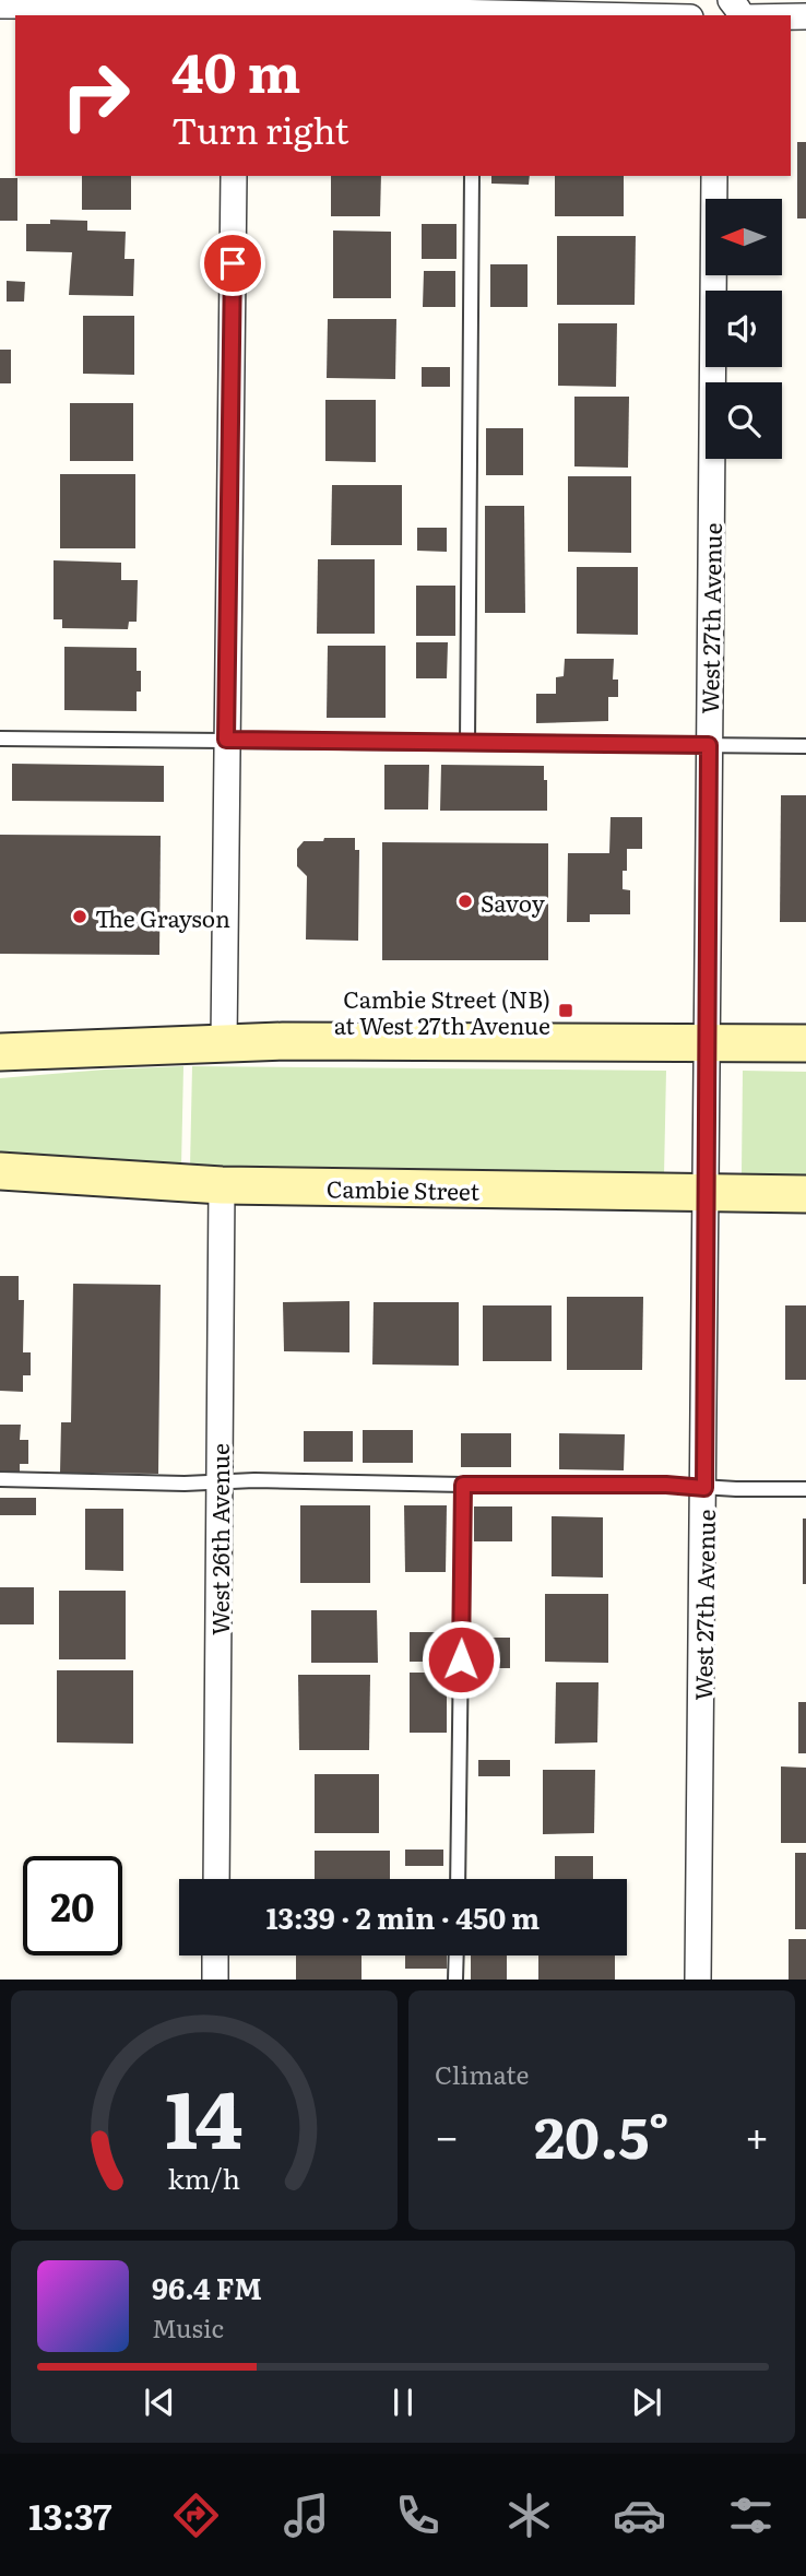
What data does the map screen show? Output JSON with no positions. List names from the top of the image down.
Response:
{
  "streets": {
    "main road": ["Cambie Street"],
    "street": ["West 27th Avenue", "West 26th Avenue"]
  },
  "crossings": [
    ["West 27th Avenue", "Cambie Street"],
    ["Cambie Street", "West 26th Avenue"]
  ],
  "places": {
    "other": ["Savoy", "The Grayson"],
    "transit": ["Cambie Street (NB) at West 27th Avenue"]
  },
  "north": "left",
  "page": {
    "turn": ["40 m", "Turn right"],
    "limit": "20",
    "trip": "13:39 · 2 min · 450 m",
    "tile": "Climate",
    "heat": ["−", "20.5°", "+"],
    "song": ["96.4 FM", "Music"],
    "tabs": "13:37",
    "gauge": ["14", "km/h"]
  }
}
